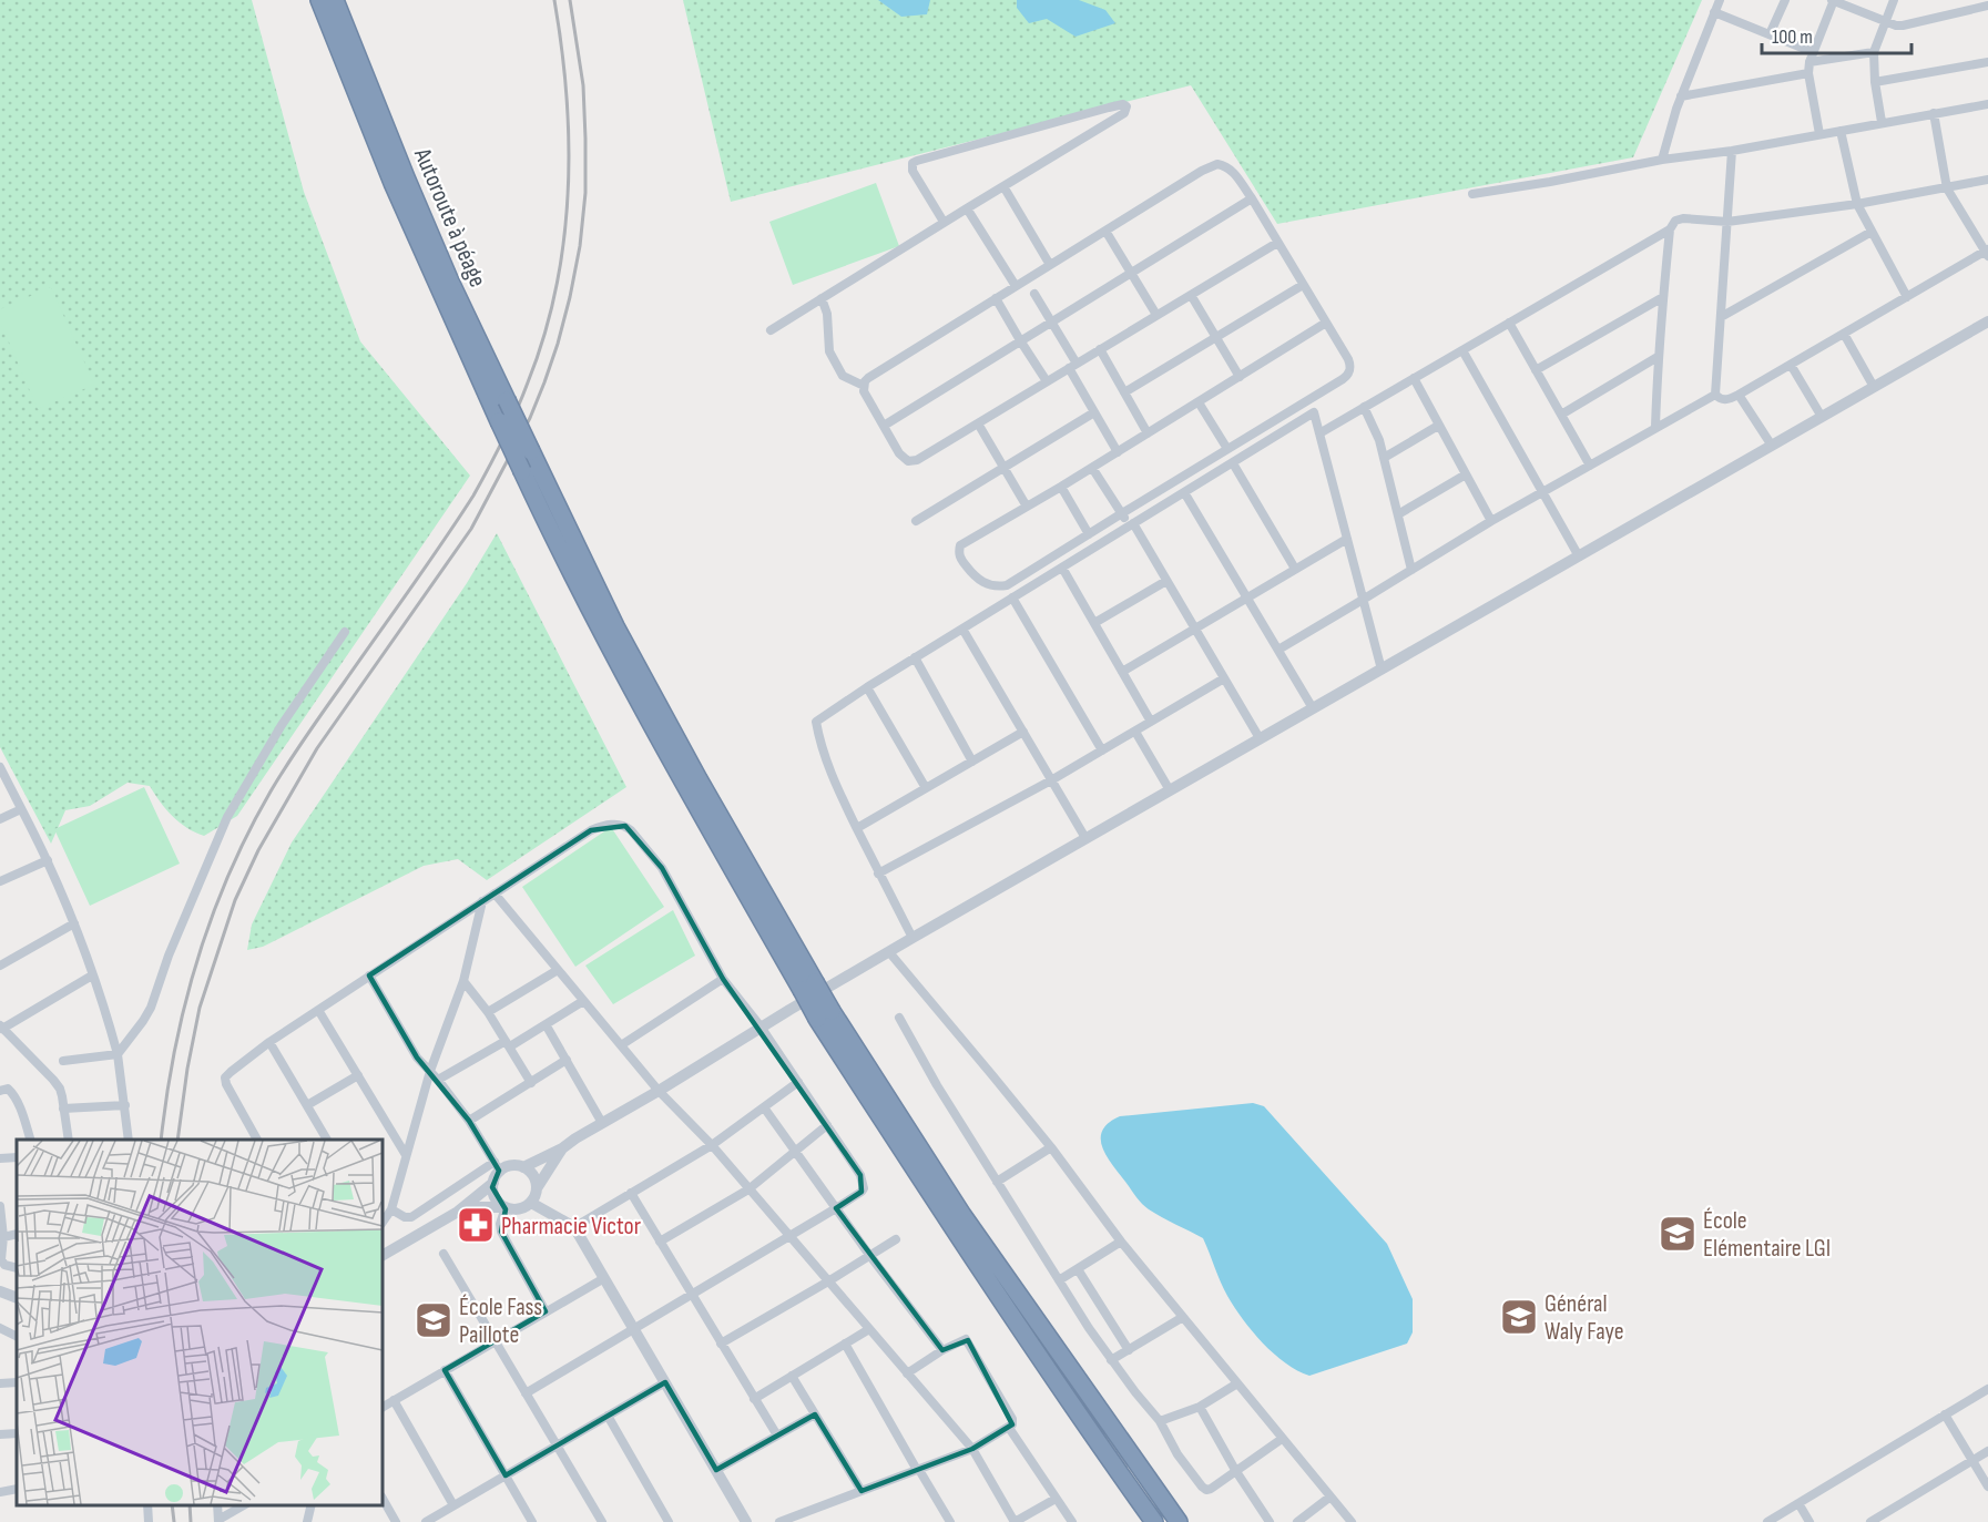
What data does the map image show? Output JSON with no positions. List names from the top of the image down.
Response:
{
  "streets": {
    "highway": ["Autoroute à péage"]
  },
  "places": {
    "pharmacy": ["Pharmacie Victor"],
    "school or university": ["École Elémentaire LGI", "Général Waly Faye", "École Fass Paillote"]
  },
  "scale_bar": "100 m"
}
